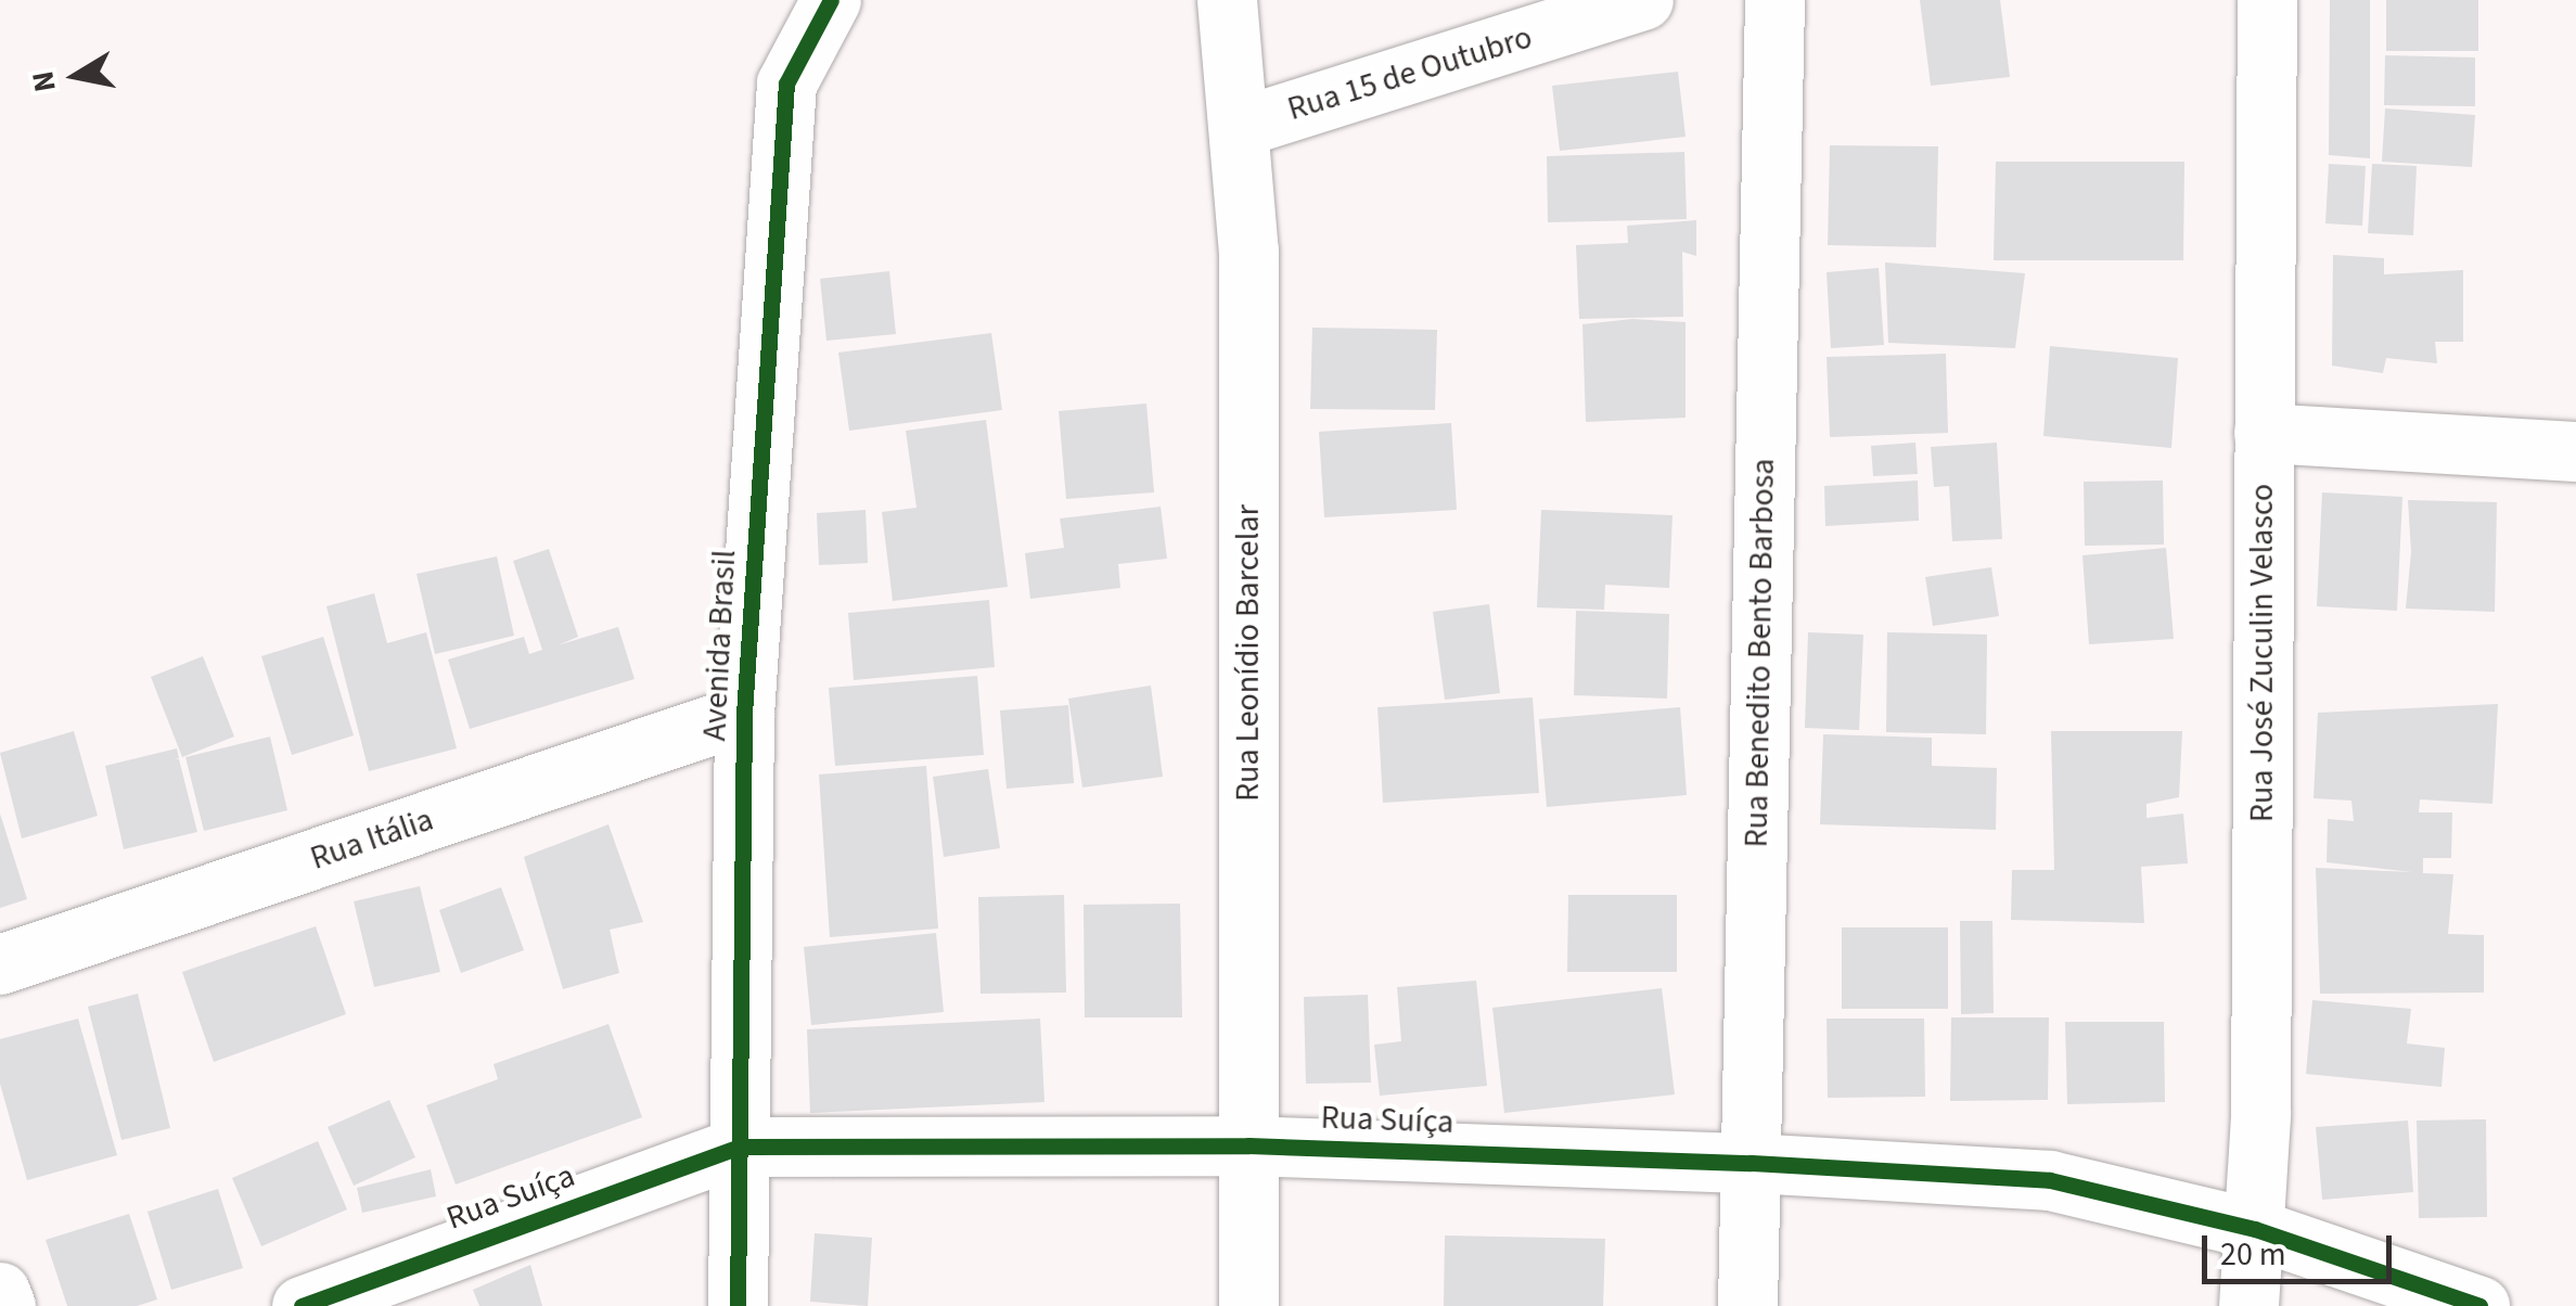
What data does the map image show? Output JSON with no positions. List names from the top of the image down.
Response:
{
  "streets": {
    "street": [
      "Rua 15 de Outubro",
      "Avenida Brasil",
      "Rua Leonídio Barcelar",
      "Rua Benedito Bento Barbosa",
      "Rua José Zuculin Velasco",
      "Rua Itália",
      "Rua Suíça"
    ]
  },
  "crossings": [
    ["Rua 15 de Outubro", "Rua Leonídio Barcelar"],
    ["Avenida Brasil", "Rua Itália"],
    ["Avenida Brasil", "Rua Suíça"],
    ["Rua Leonídio Barcelar", "Rua Suíça"],
    ["Rua Benedito Bento Barbosa", "Rua Suíça"],
    ["Rua José Zuculin Velasco", "Rua Suíça"]
  ],
  "scale_bar": "20 m",
  "north": "left"
}
